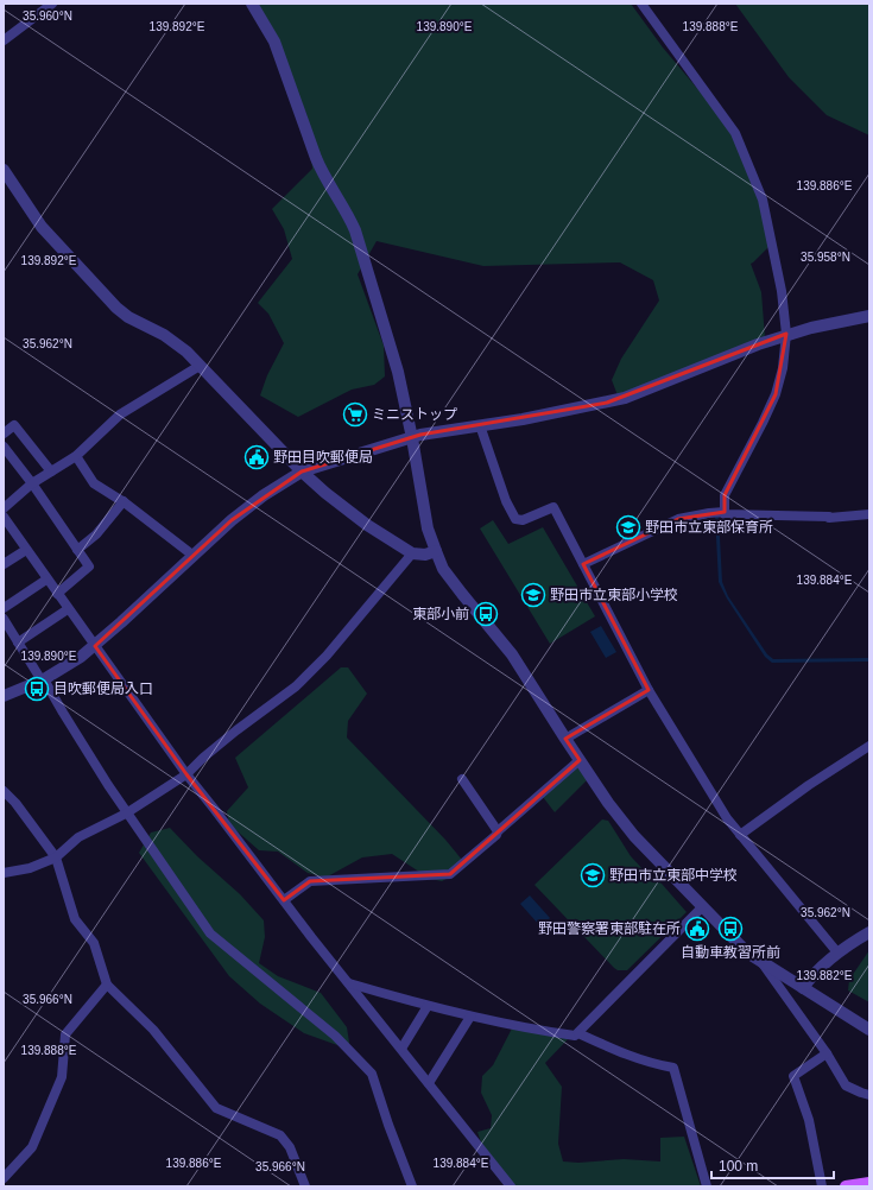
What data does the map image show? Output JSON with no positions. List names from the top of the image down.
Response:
{
  "places": {
    "supermarket": ["ミニストップ"],
    "public building": ["野田目吹郵便局", "野田警察署東部駐在所"],
    "school or university": ["野田市立東部保育所", "野田市立東部小学校", "野田市立東部中学校"],
    "bus stop": ["東部小前", "目吹郵便局入口", "自動車教習所前"]
  },
  "scale_bar": "100 m",
  "coordinates": [
    "35.960°N",
    "139.892°E",
    "139.890°E",
    "139.888°E",
    "139.886°E",
    "35.958°N",
    "35.962°N",
    "139.884°E",
    "139.882°E",
    "35.966°N"
  ]
}
